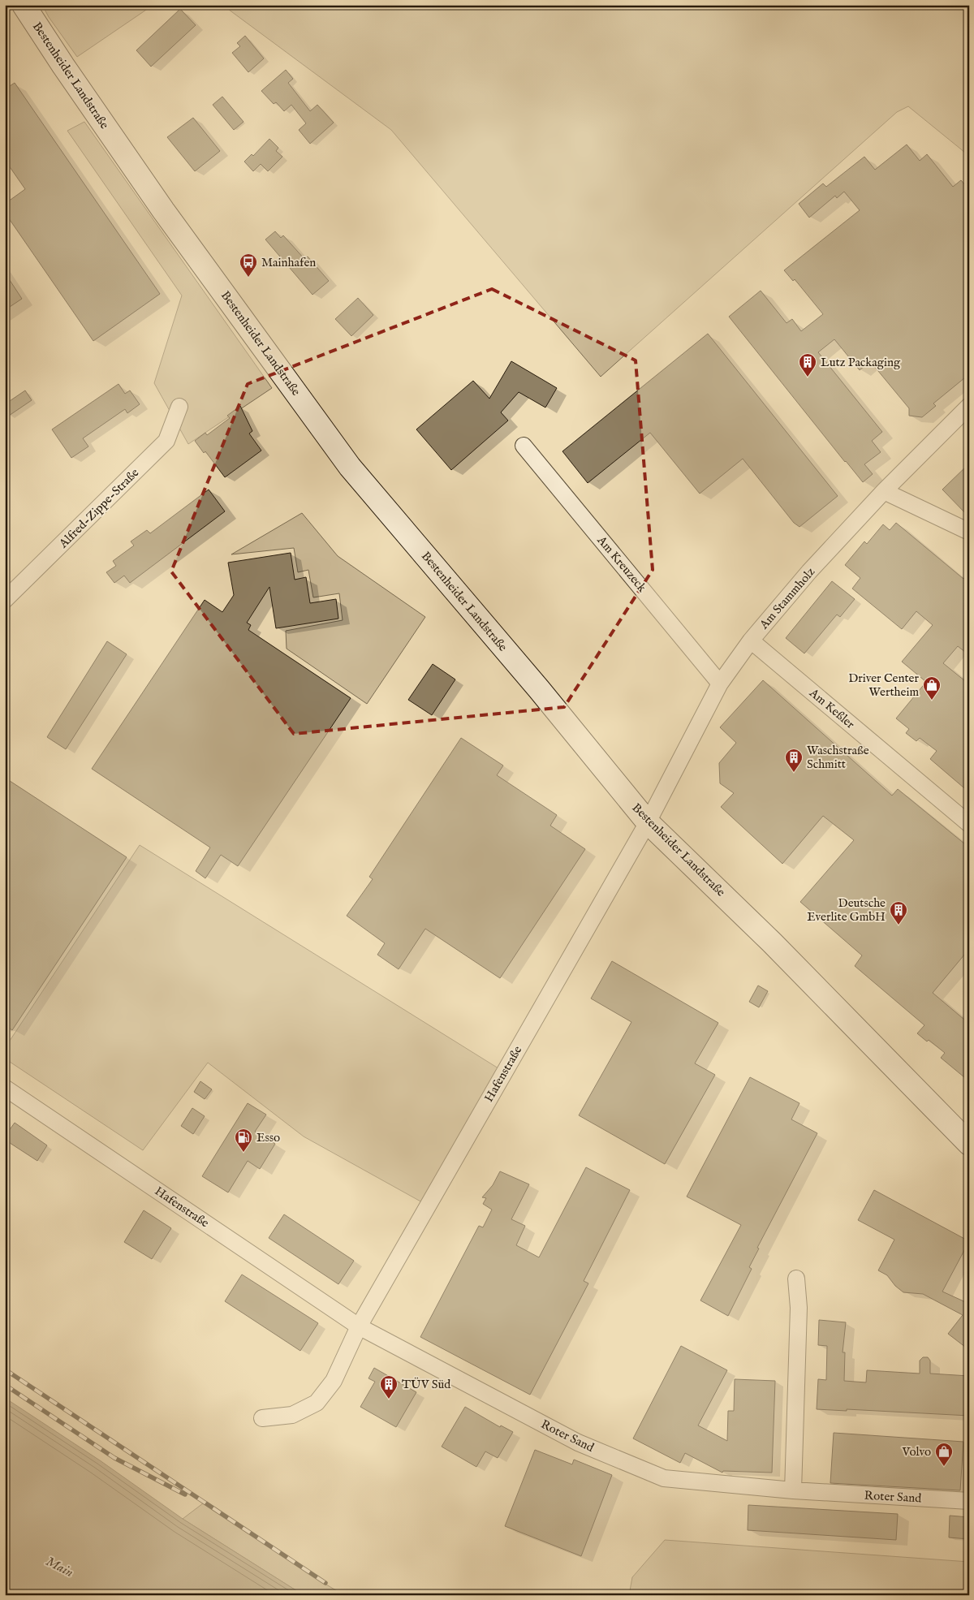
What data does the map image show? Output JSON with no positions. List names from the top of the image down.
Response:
{
  "streets": {
    "main road": ["Bestenheider Landstraße"],
    "street": [
      "Alfred-Zippe-Straße",
      "Am Kreuzeck",
      "Am Stammholz",
      "Am Keßler",
      "Hafenstraße",
      "Roter Sand"
    ]
  },
  "crossings": [
    ["Bestenheider Landstraße", "Am Stammholz"],
    ["Bestenheider Landstraße", "Hafenstraße"],
    ["Am Kreuzeck", "Am Stammholz"],
    ["Am Stammholz", "Am Keßler"],
    ["Am Stammholz", "Hafenstraße"],
    ["Hafenstraße", "Roter Sand"]
  ],
  "water": ["Main"],
  "places": {
    "bus stop": ["Mainhafen"],
    "building": [
      "Lutz Packaging",
      "Waschstraße Schmitt",
      "Deutsche Everlite GmbH",
      "TÜV Süd"
    ],
    "shop": ["Driver Center Wertheim", "Volvo"],
    "fuel station": ["Esso"]
  }
}
